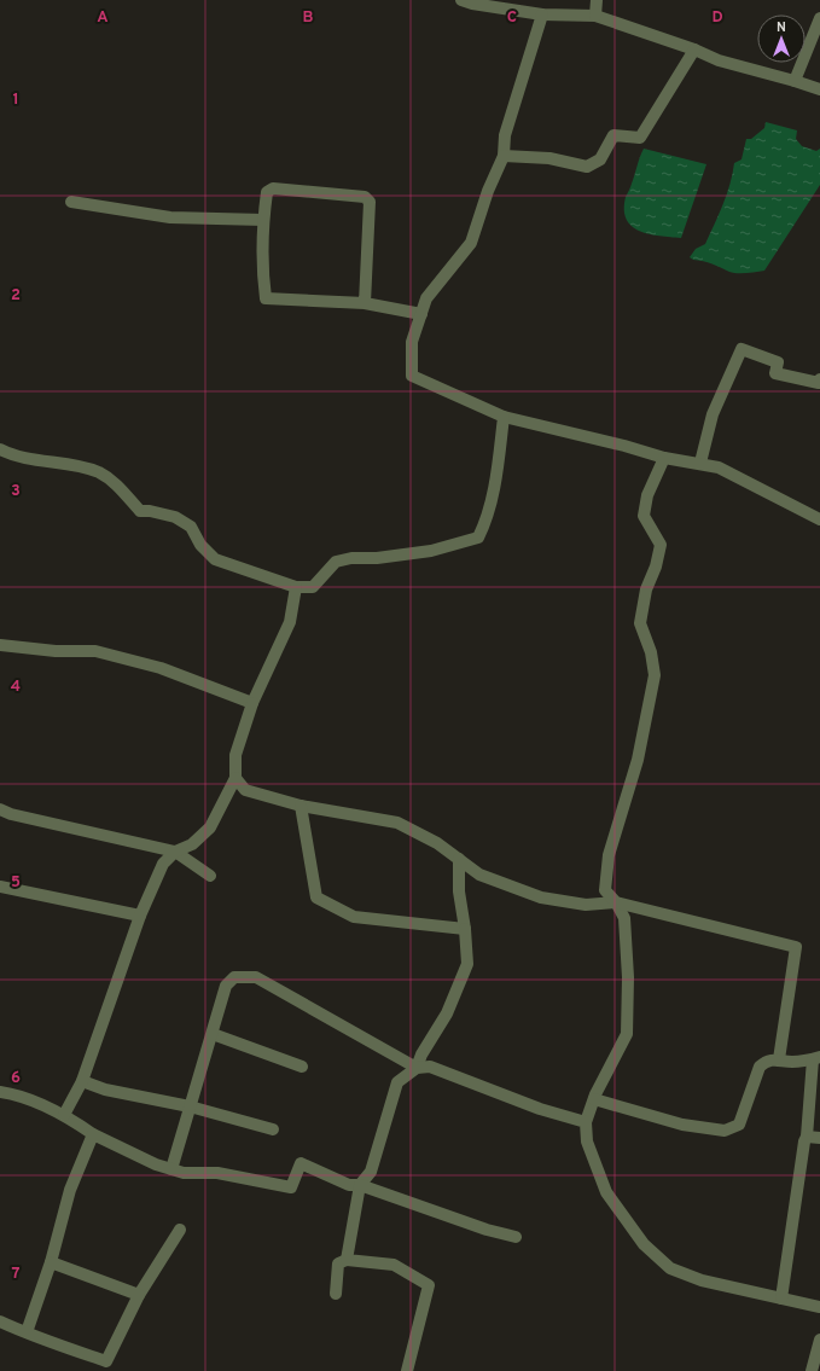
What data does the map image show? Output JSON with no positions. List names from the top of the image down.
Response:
{
  "north": "top",
  "grid": {
    "columns": [
      "A",
      "B",
      "C",
      "D"
    ],
    "rows": [
      "1",
      "2",
      "3",
      "4",
      "5",
      "6",
      "7"
    ]
  }
}
